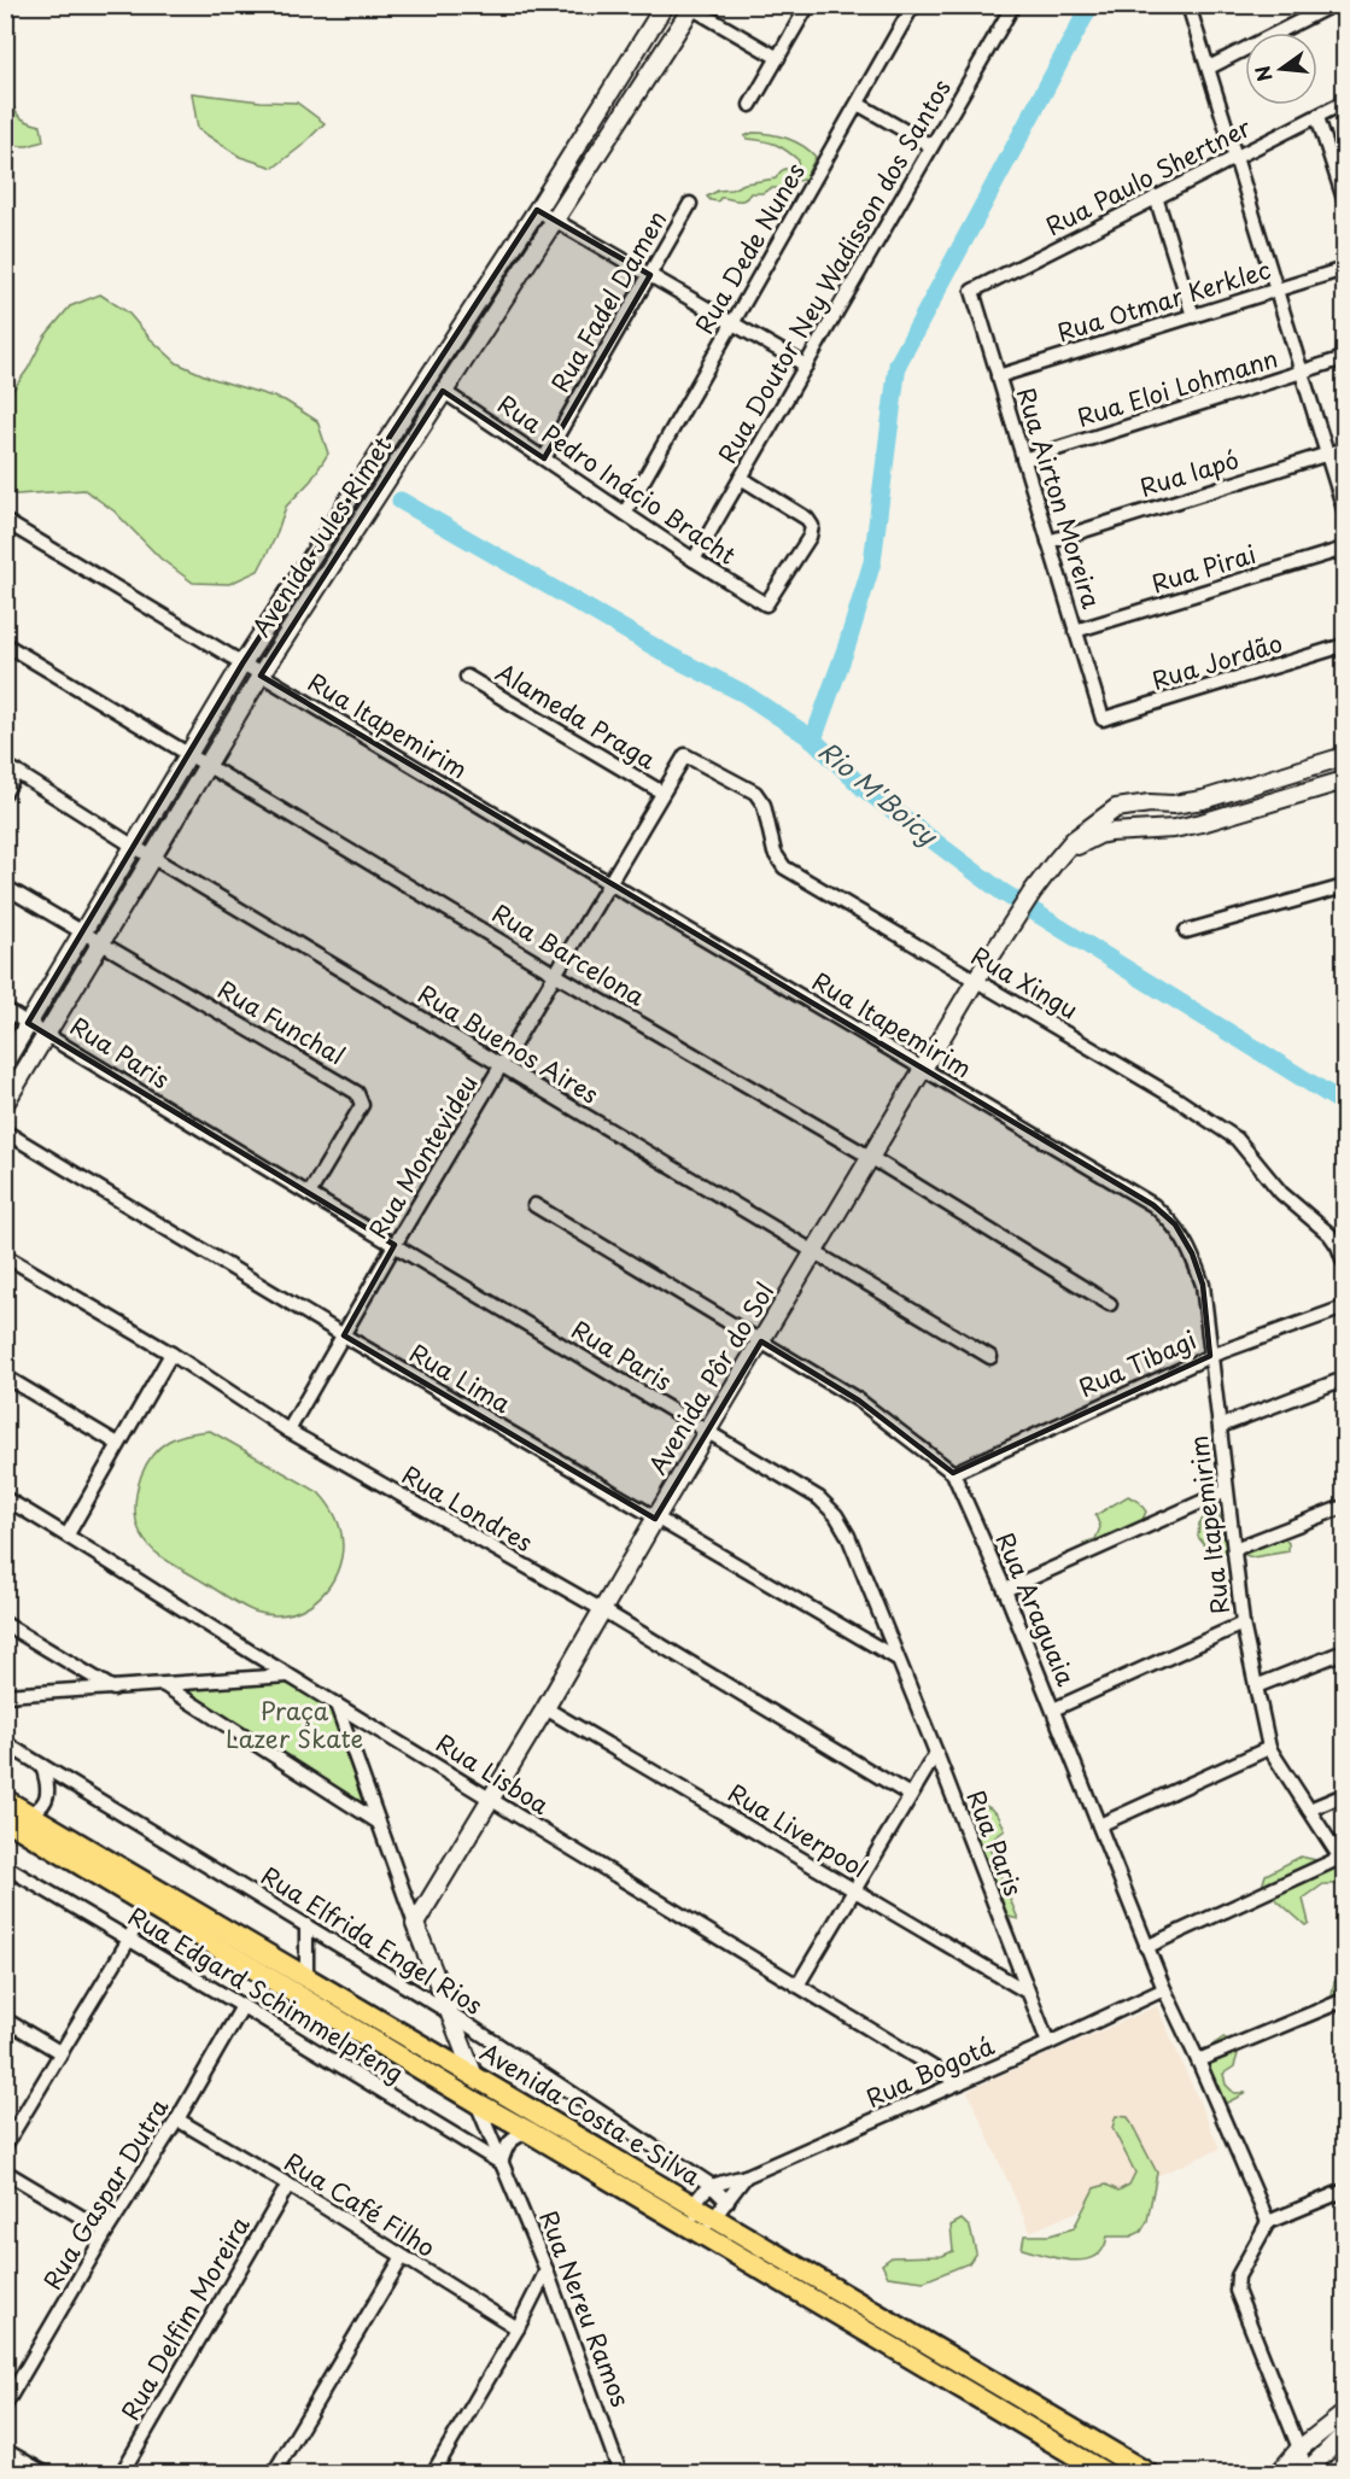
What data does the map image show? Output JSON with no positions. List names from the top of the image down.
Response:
{
  "streets": {
    "main road": ["Avenida Jules Rimet", "Avenida Pôr do Sol", "Avenida Costa e Silva"],
    "street": [
      "Rua Paulo Shertner",
      "Rua Dede Nunes",
      "Rua Doutor Ney Wadisson dos Santos",
      "Rua Fadel Damen",
      "Rua Otmar Kerklec",
      "Rua Eloi Lohmann",
      "Rua Iapó",
      "Rua Pedro Inácio Bracht",
      "Rua Airton Moreira",
      "Rua Pirai",
      "Rua Jordão",
      "Alameda Praga",
      "Rua Itapemirim",
      "Rua Barcelona",
      "Rua Xingu",
      "Rua Funchal",
      "Rua Buenos Aires",
      "Rua Paris",
      "Rua Montevideu",
      "Rua Tibagi",
      "Rua Lima",
      "Rua Londres",
      "Rua Araguaia",
      "Rua Lisboa",
      "Rua Liverpool",
      "Rua Elfrida Engel Rios",
      "Rua Edgard Schimmelpfeng",
      "Rua Bogotá",
      "Rua Gaspar Dutra",
      "Rua Café Filho",
      "Rua Nereu Ramos",
      "Rua Delfim Moreira"
    ]
  },
  "crossings": [
    ["Rua Paulo Shertner", "Rua Airton Moreira"],
    ["Rua Dede Nunes", "Rua Pedro Inácio Bracht"],
    ["Rua Doutor Ney Wadisson dos Santos", "Rua Pedro Inácio Bracht"],
    ["Rua Fadel Damen", "Rua Pedro Inácio Bracht"],
    ["Rua Otmar Kerklec", "Rua Airton Moreira"],
    ["Rua Eloi Lohmann", "Rua Airton Moreira"],
    ["Rua Iapó", "Rua Airton Moreira"],
    ["Rua Pedro Inácio Bracht", "Avenida Jules Rimet"],
    ["Rua Airton Moreira", "Rua Pirai"],
    ["Rua Airton Moreira", "Rua Jordão"],
    ["Avenida Jules Rimet", "Rua Itapemirim"],
    ["Avenida Jules Rimet", "Rua Barcelona"],
    ["Avenida Jules Rimet", "Rua Funchal"],
    ["Avenida Jules Rimet", "Rua Buenos Aires"],
    ["Avenida Jules Rimet", "Rua Paris"],
    ["Alameda Praga", "Rua Montevideu"],
    ["Rua Itapemirim", "Rua Montevideu"],
    ["Rua Itapemirim", "Rua Tibagi"],
    ["Rua Itapemirim", "Avenida Pôr do Sol"],
    ["Rua Barcelona", "Rua Montevideu"],
    ["Rua Barcelona", "Avenida Pôr do Sol"],
    ["Rua Xingu", "Rua Montevideu"],
    ["Rua Xingu", "Avenida Pôr do Sol"],
    ["Rua Funchal", "Rua Paris"],
    ["Rua Buenos Aires", "Rua Montevideu"],
    ["Rua Buenos Aires", "Avenida Pôr do Sol"],
    ["Rua Paris", "Rua Montevideu"],
    ["Rua Paris", "Rua Lima"],
    ["Rua Paris", "Avenida Pôr do Sol"],
    ["Rua Paris", "Rua Liverpool"],
    ["Rua Paris", "Rua Bogotá"],
    ["Rua Montevideu", "Rua Lima"],
    ["Rua Montevideu", "Rua Londres"],
    ["Rua Tibagi", "Rua Araguaia"],
    ["Rua Lima", "Avenida Pôr do Sol"],
    ["Avenida Pôr do Sol", "Rua Londres"],
    ["Avenida Pôr do Sol", "Rua Araguaia"],
    ["Avenida Pôr do Sol", "Rua Lisboa"],
    ["Avenida Pôr do Sol", "Rua Liverpool"],
    ["Rua Araguaia", "Rua Bogotá"],
    ["Rua Lisboa", "Rua Bogotá"],
    ["Rua Elfrida Engel Rios", "Rua Bogotá"],
    ["Rua Edgard Schimmelpfeng", "Rua Gaspar Dutra"],
    ["Rua Edgard Schimmelpfeng", "Rua Nereu Ramos"],
    ["Avenida Costa e Silva", "Rua Nereu Ramos"],
    ["Rua Gaspar Dutra", "Rua Café Filho"],
    ["Rua Café Filho", "Rua Delfim Moreira"]
  ],
  "water": ["Rio M'Boicy"],
  "parks": ["Praça Lazer Skate"],
  "north": "left"
}
